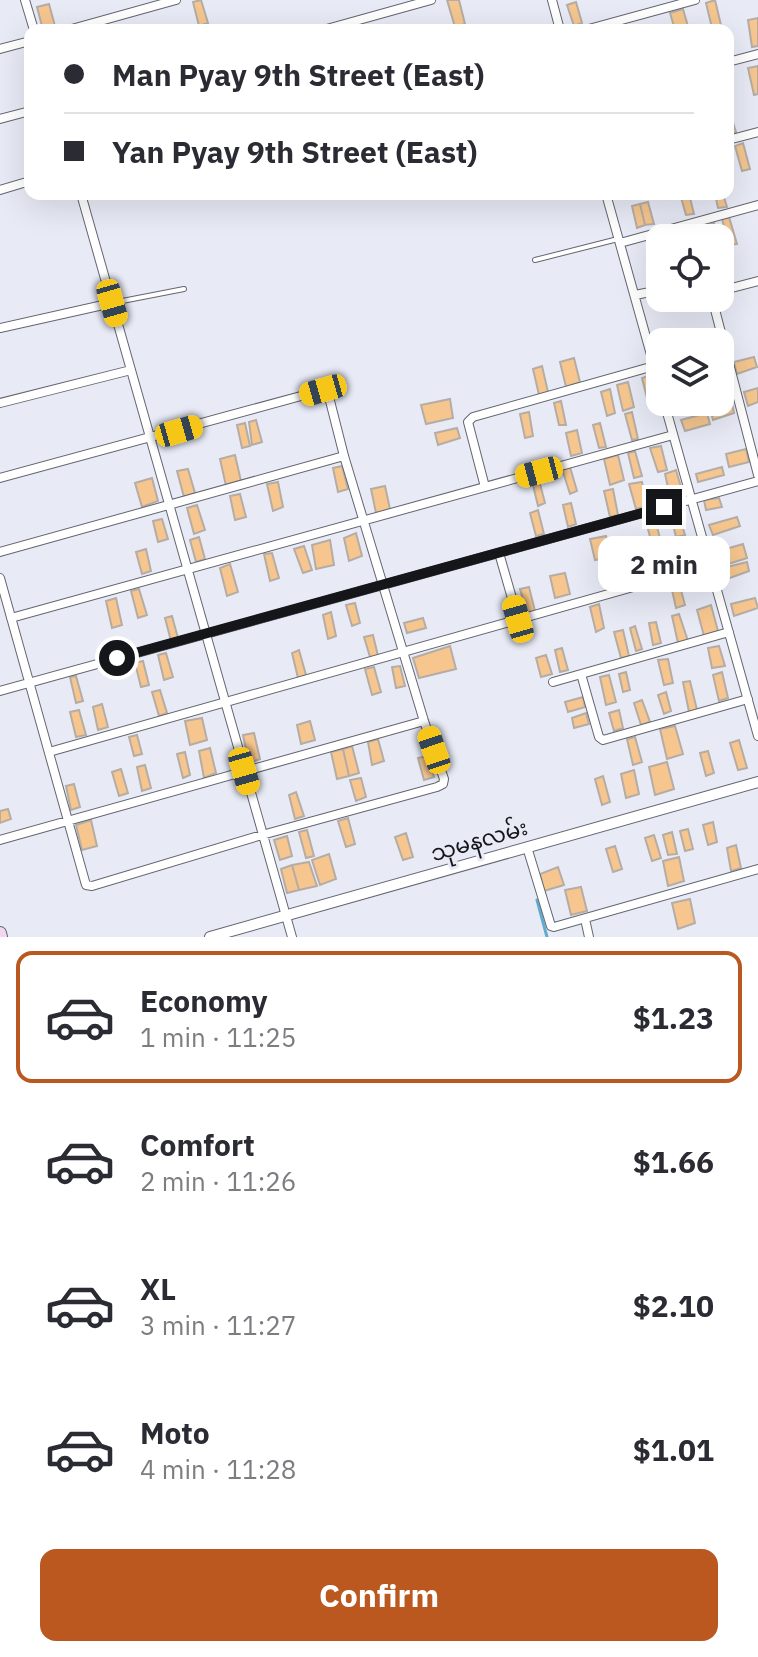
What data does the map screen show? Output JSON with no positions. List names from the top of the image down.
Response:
{
  "streets": {
    "street": ["သုမနလမ်း"]
  },
  "page": {
    "banner": ["Man Pyay 9th Street (East)", "Yan Pyay 9th Street (East)"],
    "bubble": "2 min",
    "list": [
      {
        "name": "Economy",
        "note": "1 min · 11:25",
        "value": "$1.23"
      },
      {
        "name": "Comfort",
        "note": "2 min · 11:26",
        "value": "$1.66"
      },
      {
        "name": "XL",
        "note": "3 min · 11:27",
        "value": "$2.10"
      },
      {
        "name": "Moto",
        "note": "4 min · 11:28",
        "value": "$1.01"
      }
    ],
    "buttons": "Confirm"
  }
}
